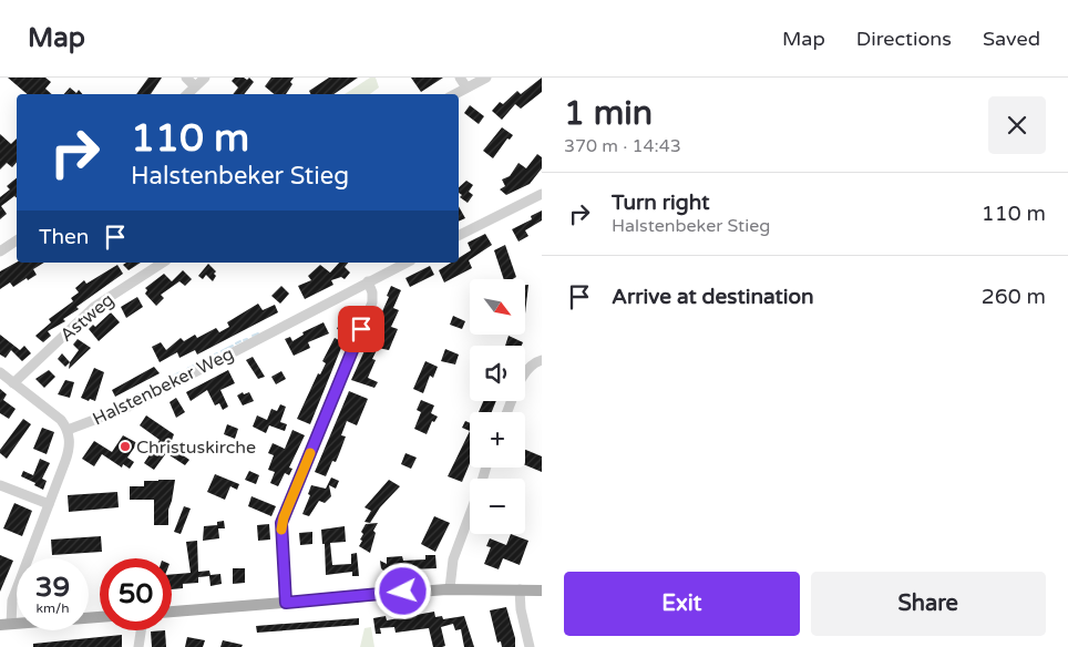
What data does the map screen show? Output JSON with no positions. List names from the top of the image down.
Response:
{
  "streets": {
    "street": ["Astweg", "Halstenbeker Weg"]
  },
  "places": ["Christuskirche"],
  "north": "bottom right",
  "page": {
    "header": "Map",
    "nav": ["Map", "Directions", "Saved"],
    "heading": ["1 min", "370 m · 14:43"],
    "turn": ["110 m", "Halstenbeker Stieg"],
    "list": [
      {
        "name": "Turn right",
        "note": "Halstenbeker Stieg",
        "value": "110 m"
      },
      {
        "name": "Arrive at destination",
        "value": "260 m"
      }
    ],
    "then": "Then",
    "map_buttons": ["+", "−"],
    "speed": "39 km/h",
    "limit": "50",
    "buttons": ["Exit", "Share"]
  }
}
